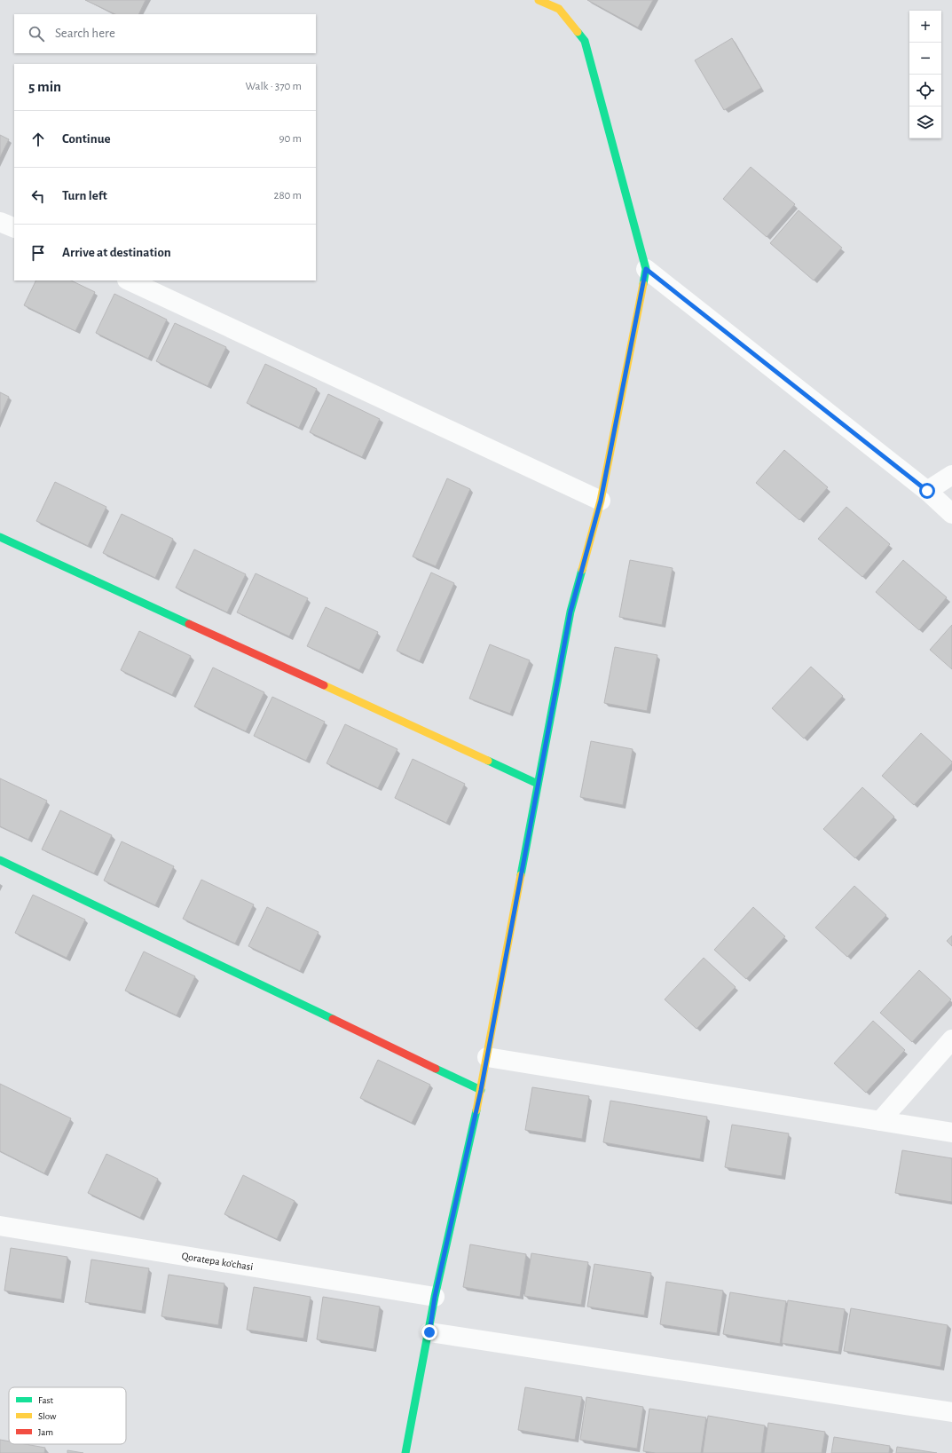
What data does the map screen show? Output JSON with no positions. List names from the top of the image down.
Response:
{
  "streets": {
    "street": ["Qoratepa ko'chasi"]
  },
  "legend": ["Fast", "Slow", "Jam"],
  "page": {
    "map_buttons": ["+", "−"],
    "search": "Search here",
    "heading": ["5 min", "Walk · 370 m"],
    "list": [
      ["Continue", "90 m"],
      ["Turn left", "280 m"],
      "Arrive at destination"
    ]
  }
}
